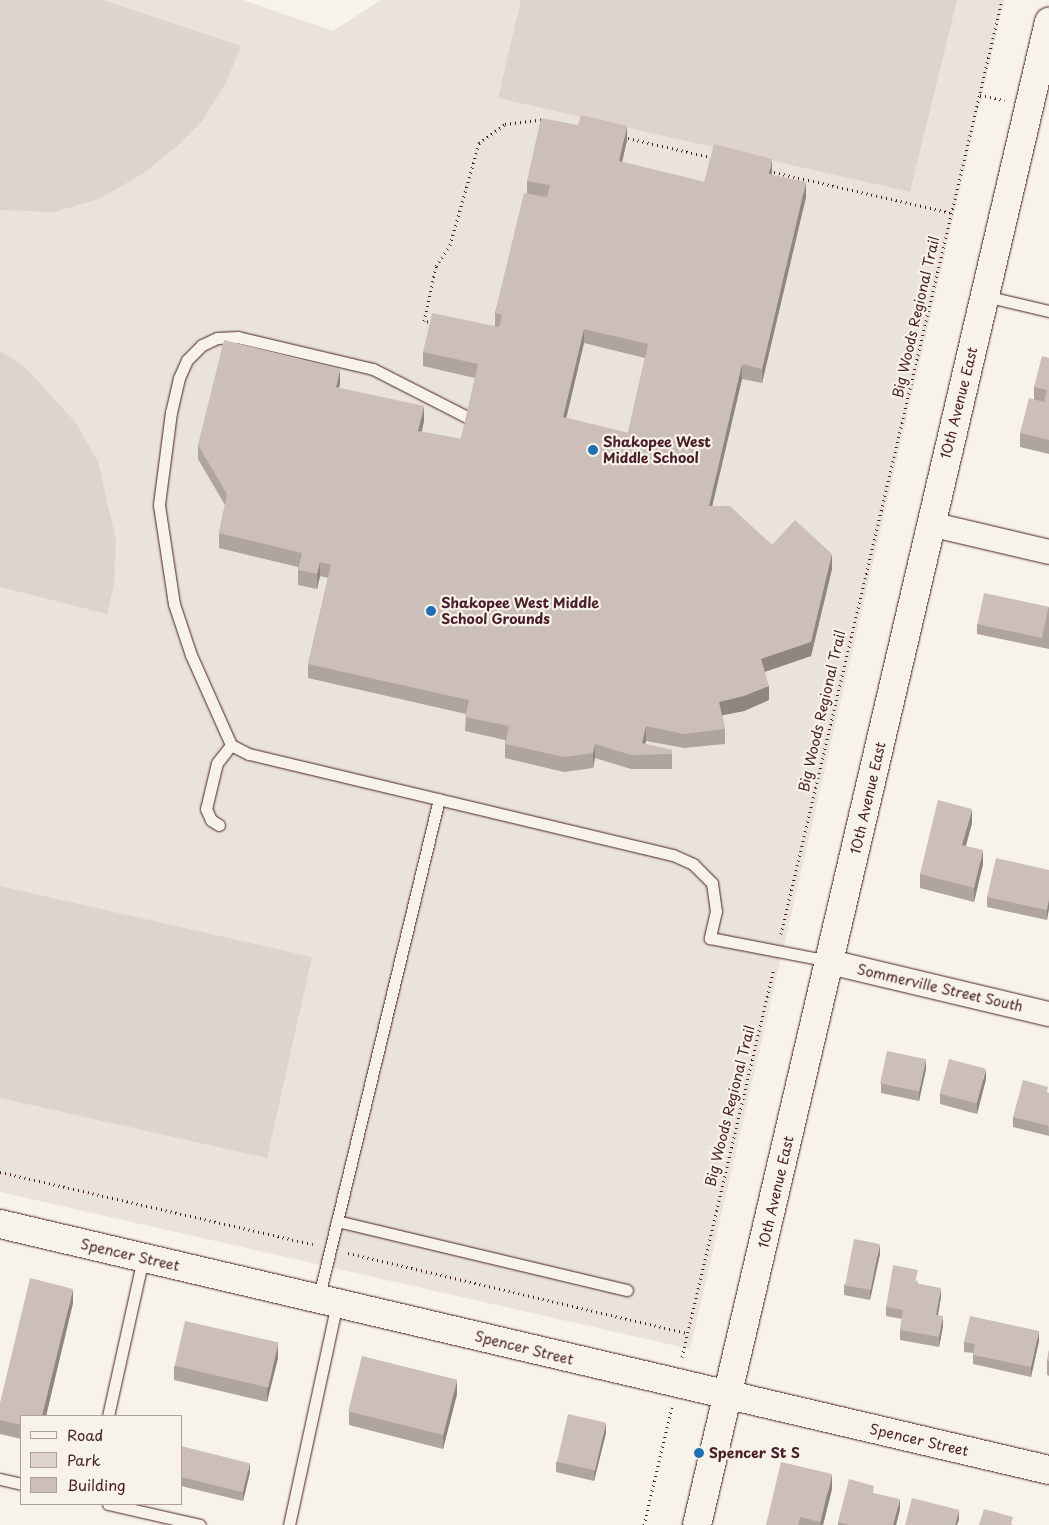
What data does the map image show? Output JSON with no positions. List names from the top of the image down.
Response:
{
  "streets": {
    "main road": ["10th Avenue East", "Spencer Street"],
    "street": ["Sommerville Street South"],
    "path": ["Big Woods Regional Trail"]
  },
  "crossings": [
    ["Big Woods Regional Trail", "Spencer Street"],
    ["10th Avenue East", "Sommerville Street South"],
    ["10th Avenue East", "Spencer Street"]
  ],
  "places": ["Shakopee West Middle School", "Shakopee West Middle School Grounds", "Spencer St S"],
  "legend": ["Road", "Park", "Building"]
}
